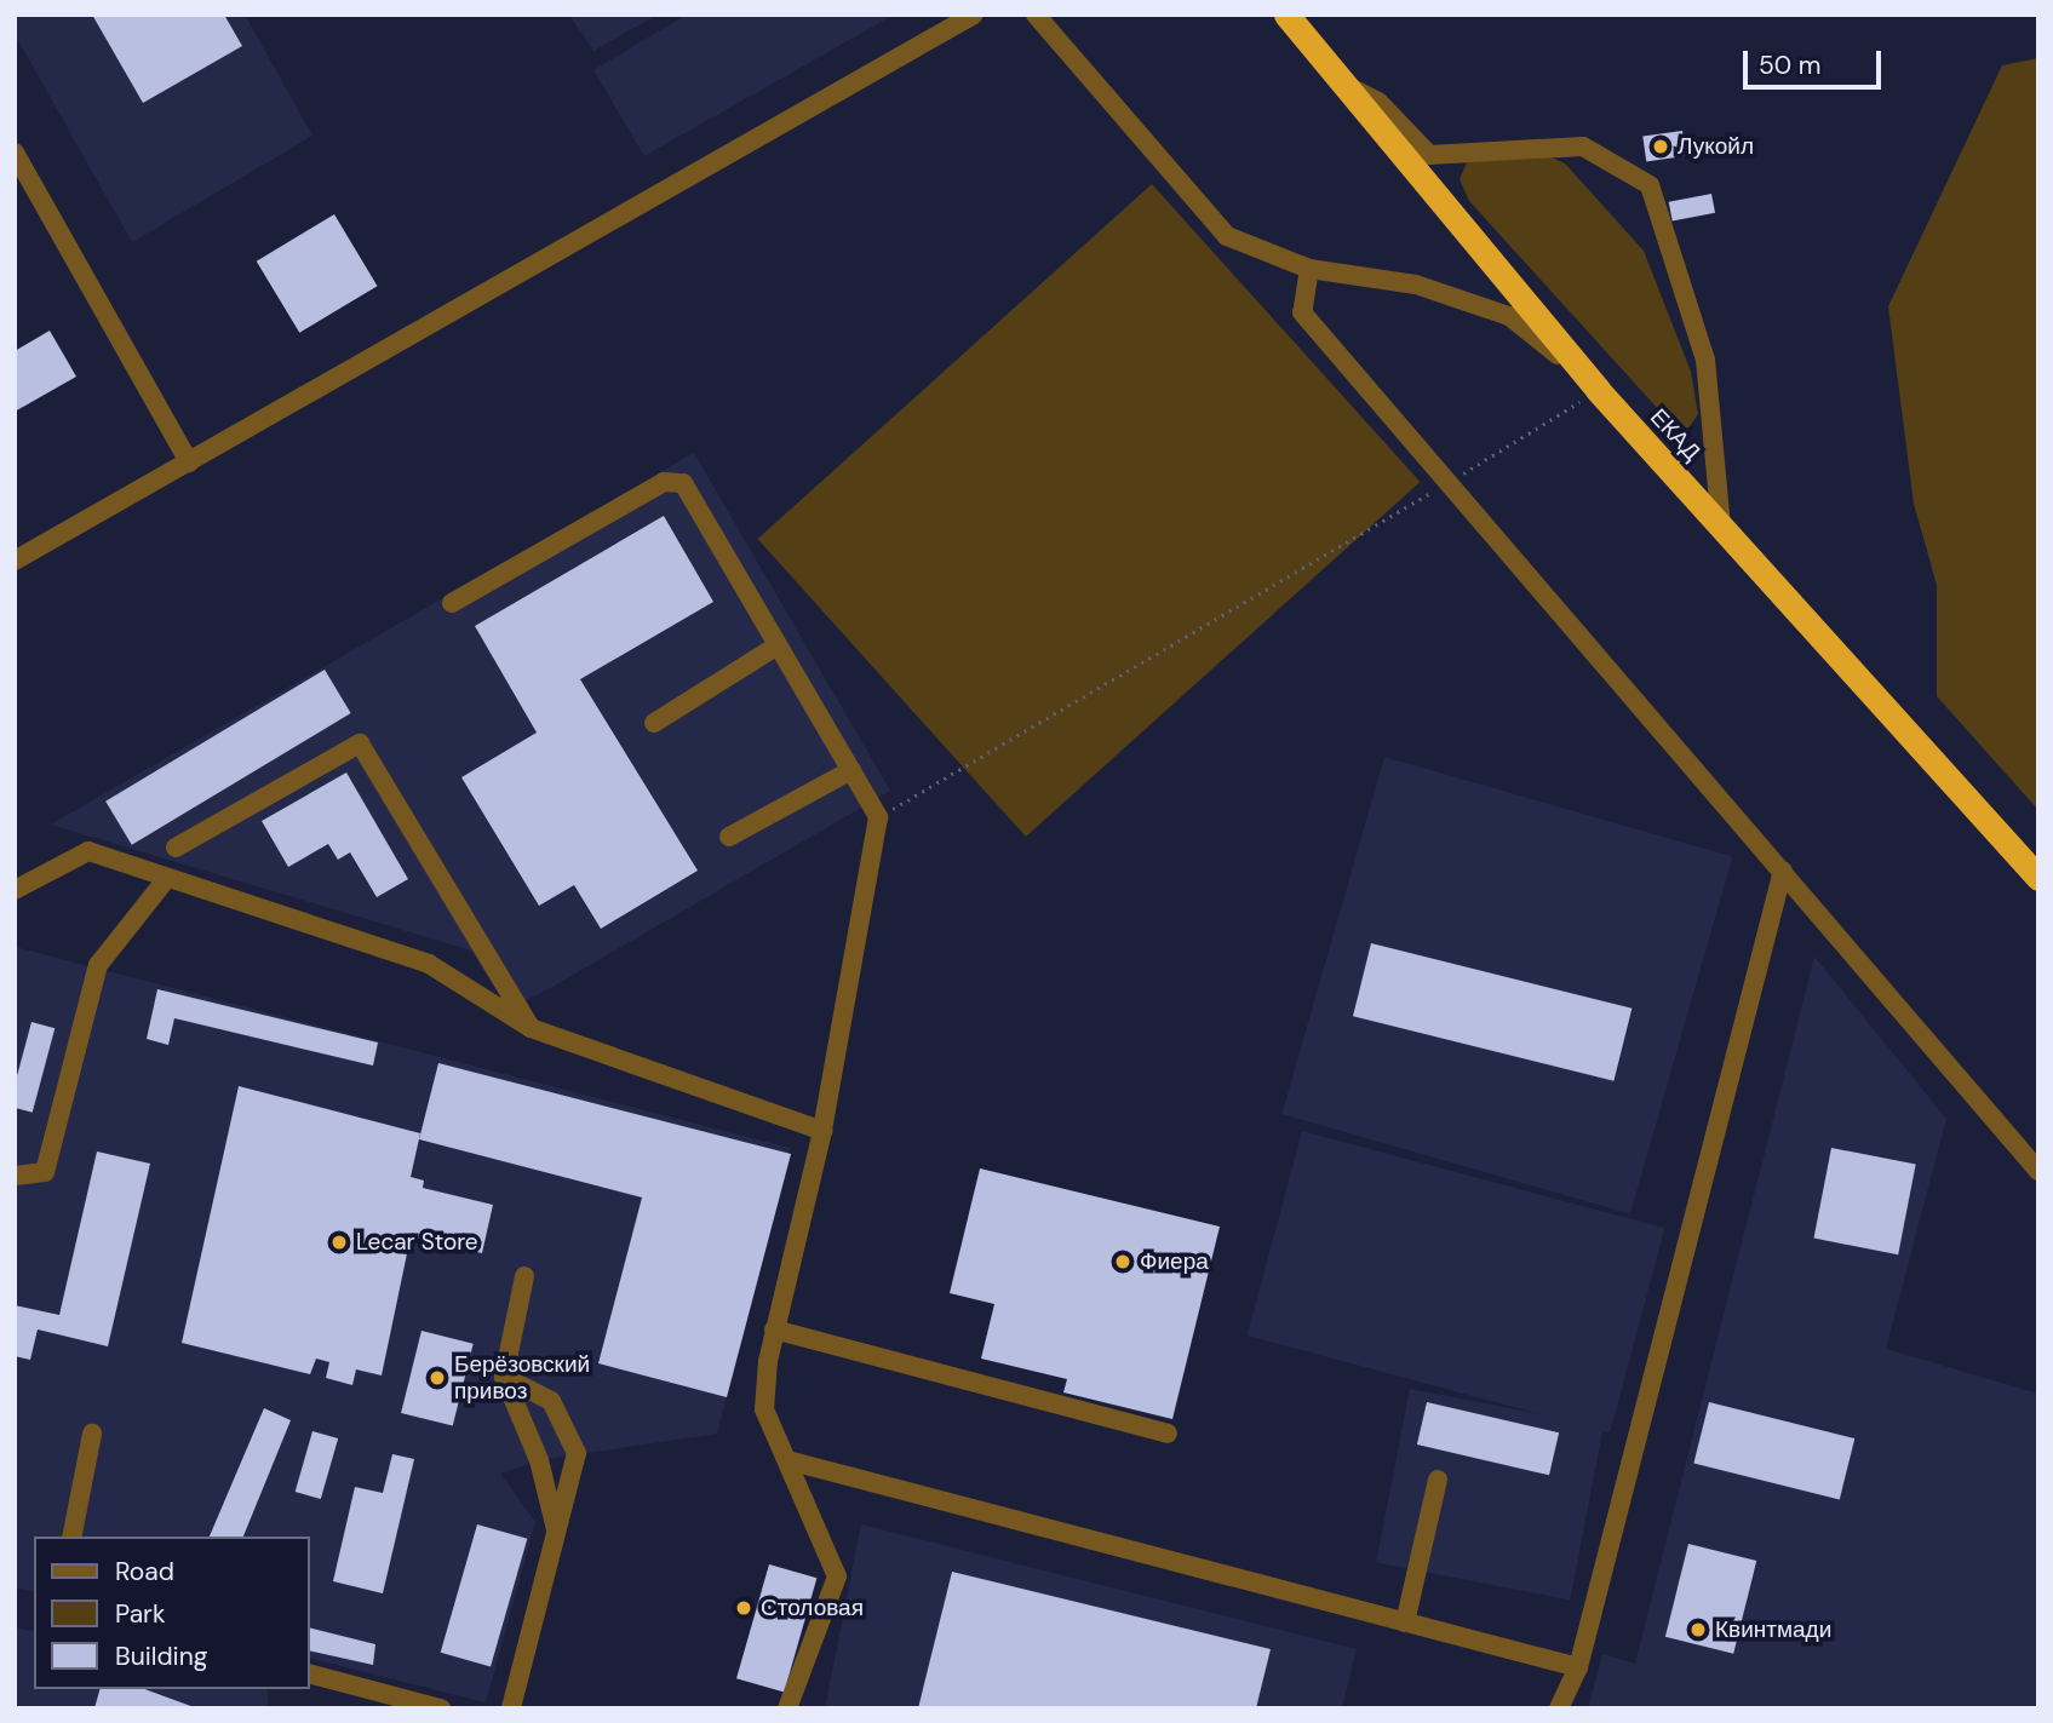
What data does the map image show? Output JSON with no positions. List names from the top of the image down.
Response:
{
  "streets": {
    "highway": ["ЕКАД"]
  },
  "places": [
    "Лукойл",
    "Lecar Store",
    "Фиера",
    "Берёзовский привоз",
    "Столовая",
    "Квинтмади"
  ],
  "legend": ["Road", "Park", "Building"],
  "scale_bar": "50 m"
}
